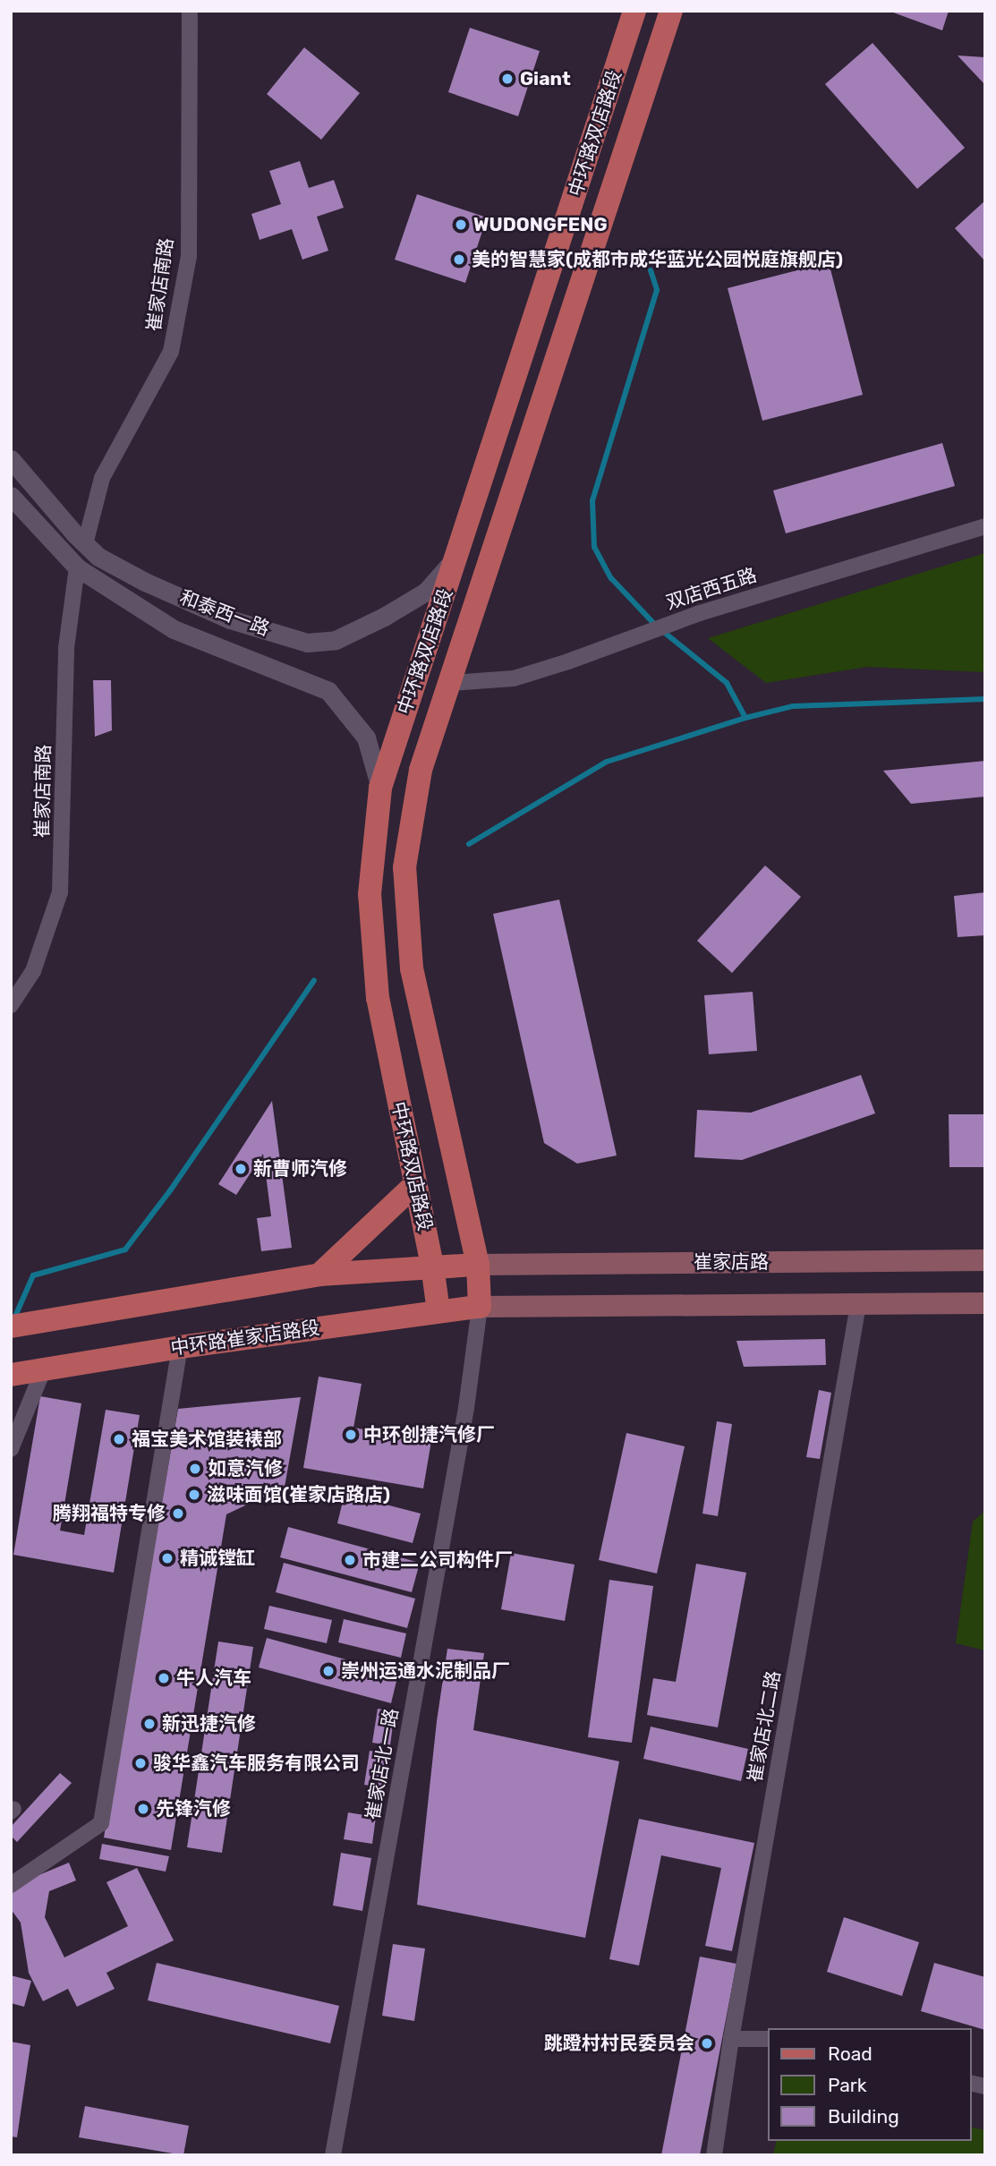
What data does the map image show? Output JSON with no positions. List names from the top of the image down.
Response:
{
  "streets": {
    "main road": ["中环路双店路段", "崔家店路", "中环路崔家店路段"],
    "street": [
      "崔家店南路",
      "双店西五路",
      "和泰西一路",
      "崔家店北二路",
      "崔家店北一路"
    ]
  },
  "crossings": [
    ["中环路双店路段", "双店西五路"],
    ["中环路双店路段", "和泰西一路"],
    ["中环路双店路段", "崔家店路"],
    ["中环路双店路段", "中环路崔家店路段"],
    ["中环路双店路段", "崔家店北一路"],
    ["崔家店南路", "和泰西一路"],
    ["中环路崔家店路段", "崔家店北一路"]
  ],
  "places": [
    "Giant",
    "WUDONGFENG",
    "美的智慧家(成都市成华蓝光公园悦庭旗舰店)",
    "新曹师汽修",
    "中环创捷汽修厂",
    "福宝美术馆装裱部",
    "如意汽修",
    "滋味面馆(崔家店路店)",
    "腾翔福特专修",
    "精诚镗缸",
    "市建二公司构件厂",
    "崇州运通水泥制品厂",
    "牛人汽车",
    "新迅捷汽修",
    "骏华鑫汽车服务有限公司",
    "先锋汽修",
    "跳蹬村村民委员会"
  ],
  "legend": ["Road", "Park", "Building"]
}
